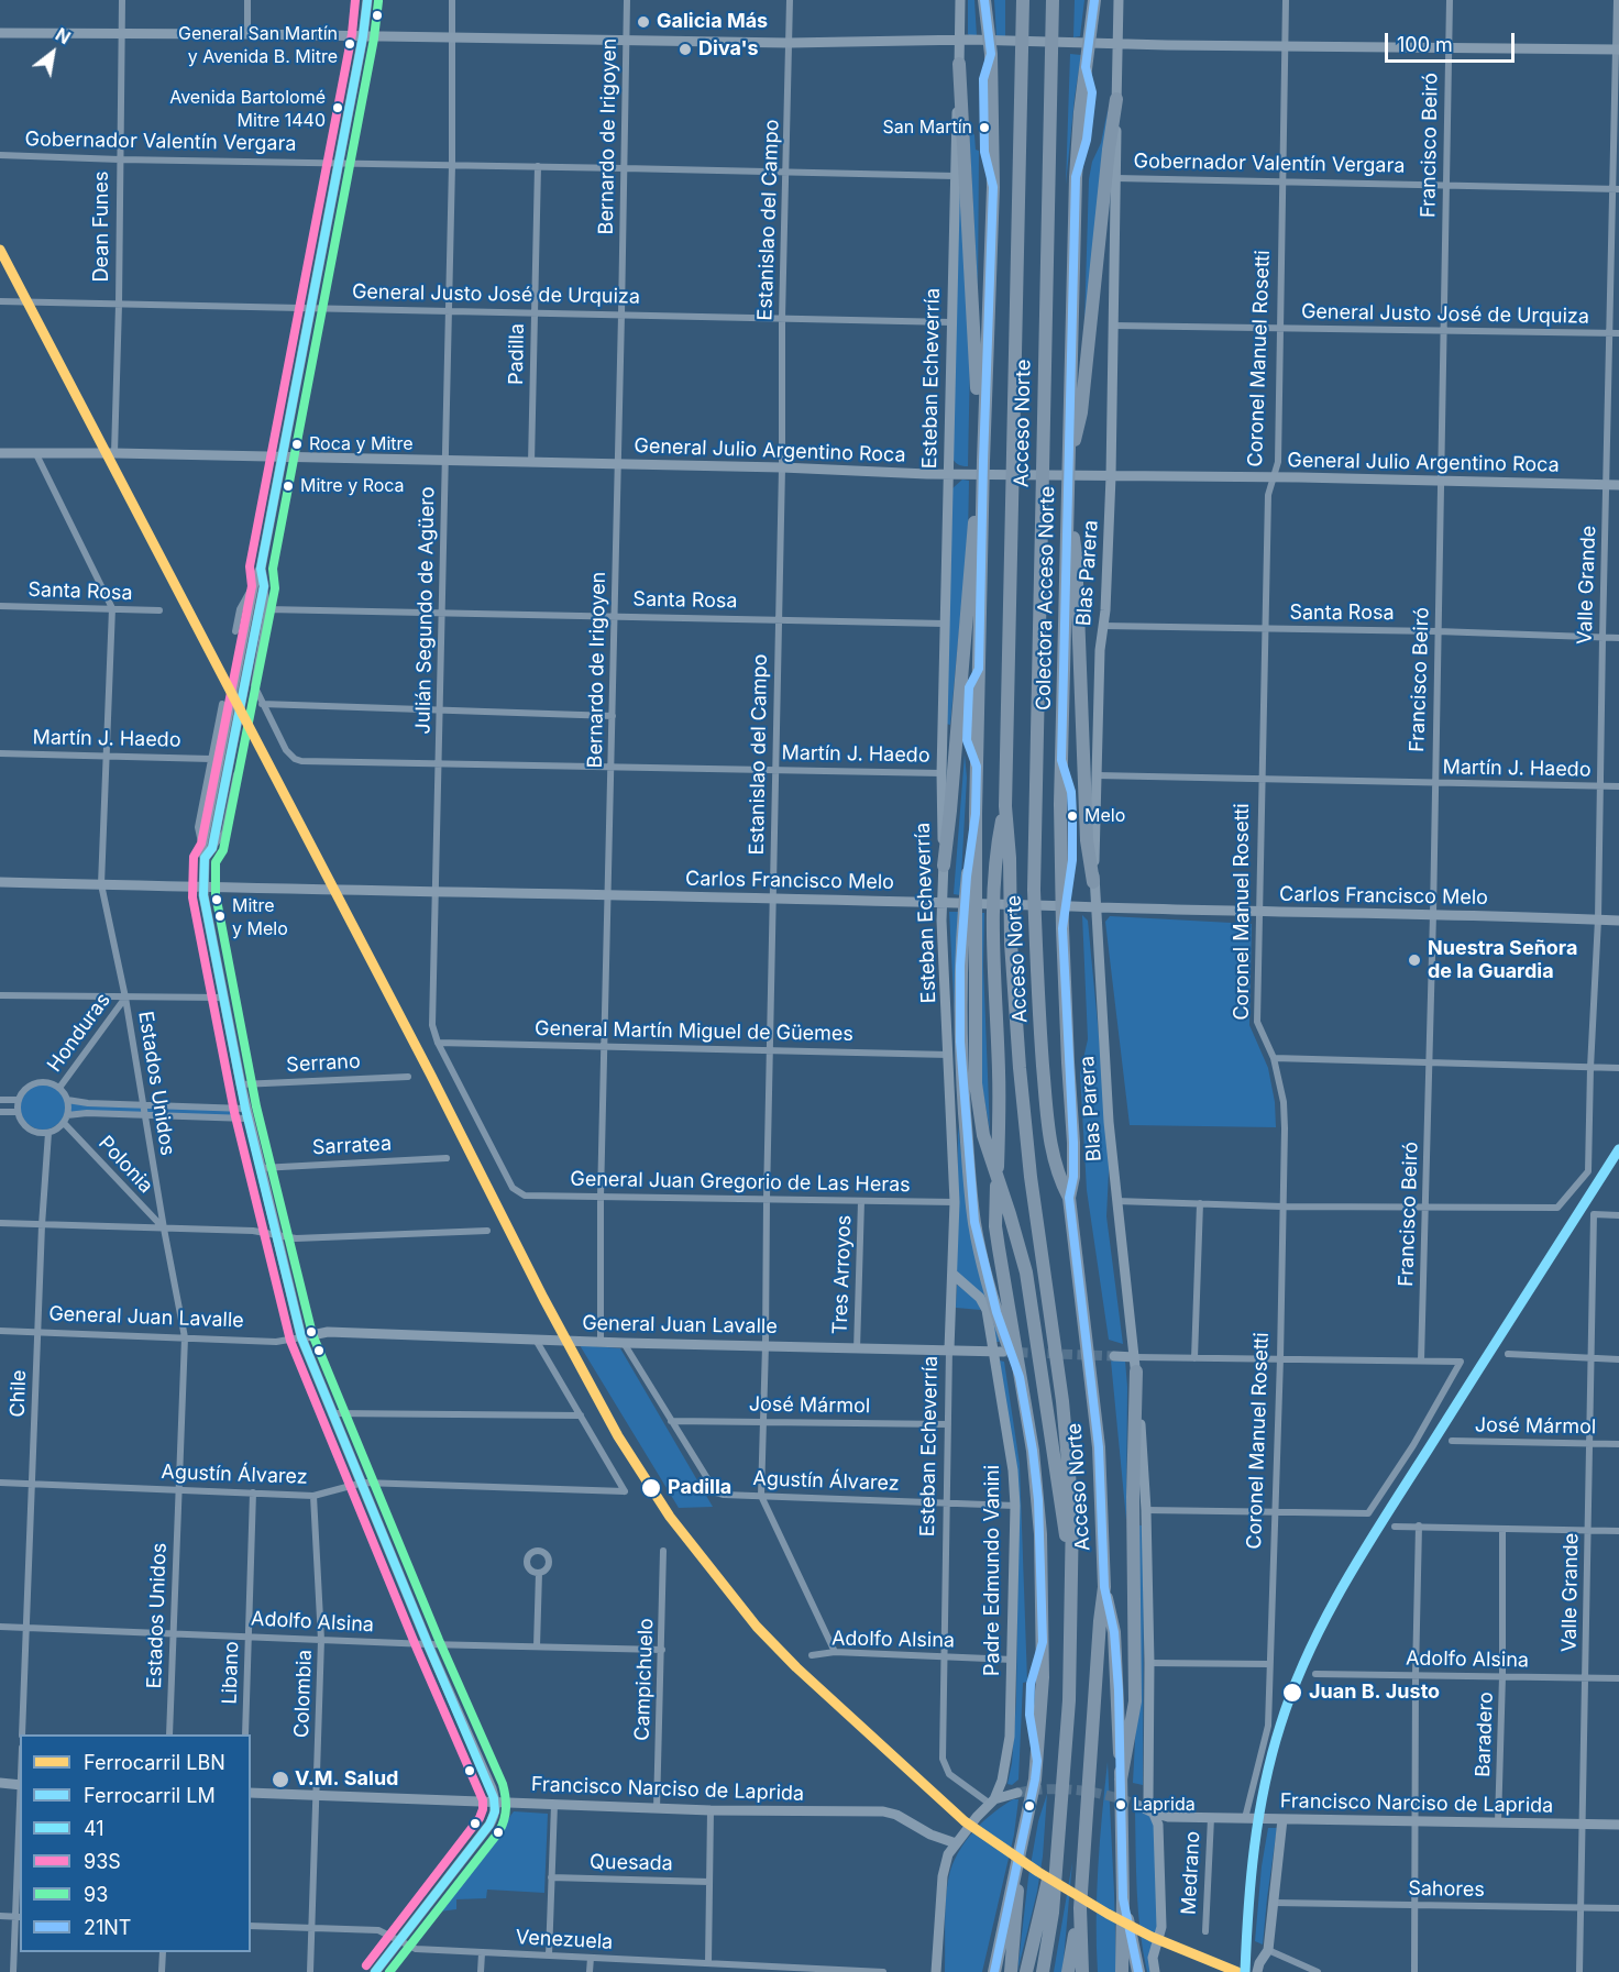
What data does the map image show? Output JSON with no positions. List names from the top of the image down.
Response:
{
  "streets": {
    "highway": ["Acceso Norte", "Colectora Acceso Norte"],
    "street": [
      "Bernardo de Irigoyen",
      "Gobernador Valentín Vergara",
      "Francisco Beiró",
      "Estanislao del Campo",
      "Dean Funes",
      "General Justo José de Urquiza",
      "Padilla",
      "Coronel Manuel Rosetti",
      "Esteban Echeverría",
      "General Julio Argentino Roca",
      "Blas Parera",
      "Valle Grande",
      "Santa Rosa",
      "Julián Segundo de Agüero",
      "Martín J. Haedo",
      "Carlos Francisco Melo",
      "General Martín Miguel de Güemes",
      "Honduras",
      "Serrano",
      "Estados Unidos",
      "Sarratea",
      "Polonia",
      "General Juan Gregorio de Las Heras",
      "Tres Arroyos",
      "General Juan Lavalle",
      "Chile",
      "José Mármol",
      "Agustín Álvarez",
      "Padre Edmundo Vanini",
      "Adolfo Alsina",
      "Libano",
      "Campichuelo",
      "Colombia",
      "Baradero",
      "Francisco Narciso de Laprida",
      "Quesada",
      "Medrano",
      "Sahores",
      "Venezuela"
    ]
  },
  "crossings": [
    ["Bernardo de Irigoyen", "Gobernador Valentín Vergara"],
    ["Bernardo de Irigoyen", "General Justo José de Urquiza"],
    ["Bernardo de Irigoyen", "General Julio Argentino Roca"],
    ["Bernardo de Irigoyen", "Santa Rosa"],
    ["Bernardo de Irigoyen", "Martín J. Haedo"],
    ["Bernardo de Irigoyen", "Carlos Francisco Melo"],
    ["Bernardo de Irigoyen", "General Martín Miguel de Güemes"],
    ["Bernardo de Irigoyen", "General Juan Gregorio de Las Heras"],
    ["Bernardo de Irigoyen", "General Juan Lavalle"],
    ["Gobernador Valentín Vergara", "Francisco Beiró"],
    ["Gobernador Valentín Vergara", "Estanislao del Campo"],
    ["Gobernador Valentín Vergara", "Dean Funes"],
    ["Gobernador Valentín Vergara", "Padilla"],
    ["Gobernador Valentín Vergara", "Coronel Manuel Rosetti"],
    ["Gobernador Valentín Vergara", "Esteban Echeverría"],
    ["Gobernador Valentín Vergara", "Blas Parera"],
    ["Gobernador Valentín Vergara", "Valle Grande"],
    ["Gobernador Valentín Vergara", "Julián Segundo de Agüero"],
    ["Francisco Beiró", "General Justo José de Urquiza"],
    ["Francisco Beiró", "General Julio Argentino Roca"],
    ["Francisco Beiró", "Valle Grande"],
    ["Francisco Beiró", "Santa Rosa"],
    ["Francisco Beiró", "Martín J. Haedo"],
    ["Francisco Beiró", "Carlos Francisco Melo"],
    ["Estanislao del Campo", "General Justo José de Urquiza"],
    ["Estanislao del Campo", "General Julio Argentino Roca"],
    ["Estanislao del Campo", "Santa Rosa"],
    ["Estanislao del Campo", "Martín J. Haedo"],
    ["Estanislao del Campo", "Carlos Francisco Melo"],
    ["Estanislao del Campo", "General Martín Miguel de Güemes"],
    ["Estanislao del Campo", "General Juan Gregorio de Las Heras"],
    ["Estanislao del Campo", "General Juan Lavalle"],
    ["Estanislao del Campo", "José Mármol"],
    ["Estanislao del Campo", "Agustín Álvarez"],
    ["Estanislao del Campo", "Adolfo Alsina"],
    ["Dean Funes", "General Justo José de Urquiza"],
    ["Dean Funes", "General Julio Argentino Roca"],
    ["General Justo José de Urquiza", "Padilla"],
    ["General Justo José de Urquiza", "Coronel Manuel Rosetti"],
    ["General Justo José de Urquiza", "Esteban Echeverría"],
    ["General Justo José de Urquiza", "Blas Parera"],
    ["General Justo José de Urquiza", "Valle Grande"],
    ["General Justo José de Urquiza", "Julián Segundo de Agüero"],
    ["Padilla", "General Julio Argentino Roca"],
    ["Coronel Manuel Rosetti", "General Julio Argentino Roca"],
    ["Coronel Manuel Rosetti", "Santa Rosa"],
    ["Coronel Manuel Rosetti", "Martín J. Haedo"],
    ["Coronel Manuel Rosetti", "Carlos Francisco Melo"],
    ["Coronel Manuel Rosetti", "Francisco Narciso de Laprida"],
    ["Esteban Echeverría", "General Julio Argentino Roca"],
    ["Esteban Echeverría", "Santa Rosa"],
    ["Esteban Echeverría", "Martín J. Haedo"],
    ["Esteban Echeverría", "Carlos Francisco Melo"],
    ["Esteban Echeverría", "General Martín Miguel de Güemes"],
    ["Esteban Echeverría", "General Juan Gregorio de Las Heras"],
    ["Esteban Echeverría", "General Juan Lavalle"],
    ["Esteban Echeverría", "José Mármol"],
    ["Esteban Echeverría", "Agustín Álvarez"],
    ["Esteban Echeverría", "Padre Edmundo Vanini"],
    ["Esteban Echeverría", "Adolfo Alsina"],
    ["Acceso Norte", "Colectora Acceso Norte"],
    ["General Julio Argentino Roca", "Blas Parera"],
    ["General Julio Argentino Roca", "Valle Grande"],
    ["General Julio Argentino Roca", "Julián Segundo de Agüero"],
    ["General Julio Argentino Roca", "Estados Unidos"],
    ["Blas Parera", "Santa Rosa"],
    ["Blas Parera", "Martín J. Haedo"],
    ["Blas Parera", "Carlos Francisco Melo"],
    ["Blas Parera", "Francisco Narciso de Laprida"],
    ["Valle Grande", "Santa Rosa"],
    ["Valle Grande", "Martín J. Haedo"],
    ["Valle Grande", "Carlos Francisco Melo"],
    ["Valle Grande", "José Mármol"],
    ["Valle Grande", "Adolfo Alsina"],
    ["Valle Grande", "Francisco Narciso de Laprida"],
    ["Valle Grande", "Sahores"],
    ["Santa Rosa", "Julián Segundo de Agüero"],
    ["Santa Rosa", "Estados Unidos"],
    ["Julián Segundo de Agüero", "Martín J. Haedo"],
    ["Julián Segundo de Agüero", "Carlos Francisco Melo"],
    ["Julián Segundo de Agüero", "General Martín Miguel de Güemes"],
    ["Julián Segundo de Agüero", "General Juan Gregorio de Las Heras"],
    ["Martín J. Haedo", "Estados Unidos"],
    ["Carlos Francisco Melo", "Estados Unidos"],
    ["Honduras", "Estados Unidos"],
    ["Honduras", "Polonia"],
    ["Honduras", "Chile"],
    ["Estados Unidos", "Polonia"],
    ["Estados Unidos", "General Juan Lavalle"],
    ["Estados Unidos", "Agustín Álvarez"],
    ["Estados Unidos", "Adolfo Alsina"],
    ["Polonia", "Chile"],
    ["General Juan Gregorio de Las Heras", "Tres Arroyos"],
    ["Tres Arroyos", "General Juan Lavalle"],
    ["General Juan Lavalle", "Chile"],
    ["General Juan Lavalle", "Padre Edmundo Vanini"],
    ["Chile", "Agustín Álvarez"],
    ["Chile", "Adolfo Alsina"],
    ["José Mármol", "Agustín Álvarez"],
    ["Agustín Álvarez", "Padre Edmundo Vanini"],
    ["Agustín Álvarez", "Libano"],
    ["Agustín Álvarez", "Colombia"],
    ["Padre Edmundo Vanini", "Adolfo Alsina"],
    ["Adolfo Alsina", "Libano"],
    ["Adolfo Alsina", "Campichuelo"],
    ["Adolfo Alsina", "Colombia"],
    ["Adolfo Alsina", "Baradero"],
    ["Campichuelo", "Francisco Narciso de Laprida"],
    ["Colombia", "Francisco Narciso de Laprida"],
    ["Colombia", "Venezuela"],
    ["Baradero", "Francisco Narciso de Laprida"],
    ["Francisco Narciso de Laprida", "Medrano"]
  ],
  "places": [
    "Galicia Más",
    "General San Martín y Avenida B. Mitre",
    "Diva's",
    "Avenida Bartolomé Mitre 1440",
    "San Martín",
    "Roca y Mitre",
    "Mitre y Roca",
    "Melo",
    "Mitre y Melo",
    "Nuestra Señora de la Guardia",
    "Padilla",
    "Juan B. Justo",
    "V.M. Salud",
    "Laprida"
  ],
  "lines": [
    "transit line 41",
    "transit line 93S",
    "transit line 21NT",
    "transit line 93",
    "rail line LBN",
    "rail line LM"
  ],
  "legend": [
    "Ferrocarril LBN",
    "Ferrocarril LM",
    "41",
    "93S",
    "93",
    "21NT"
  ],
  "scale_bar": "100 m",
  "north": "top right"
}
